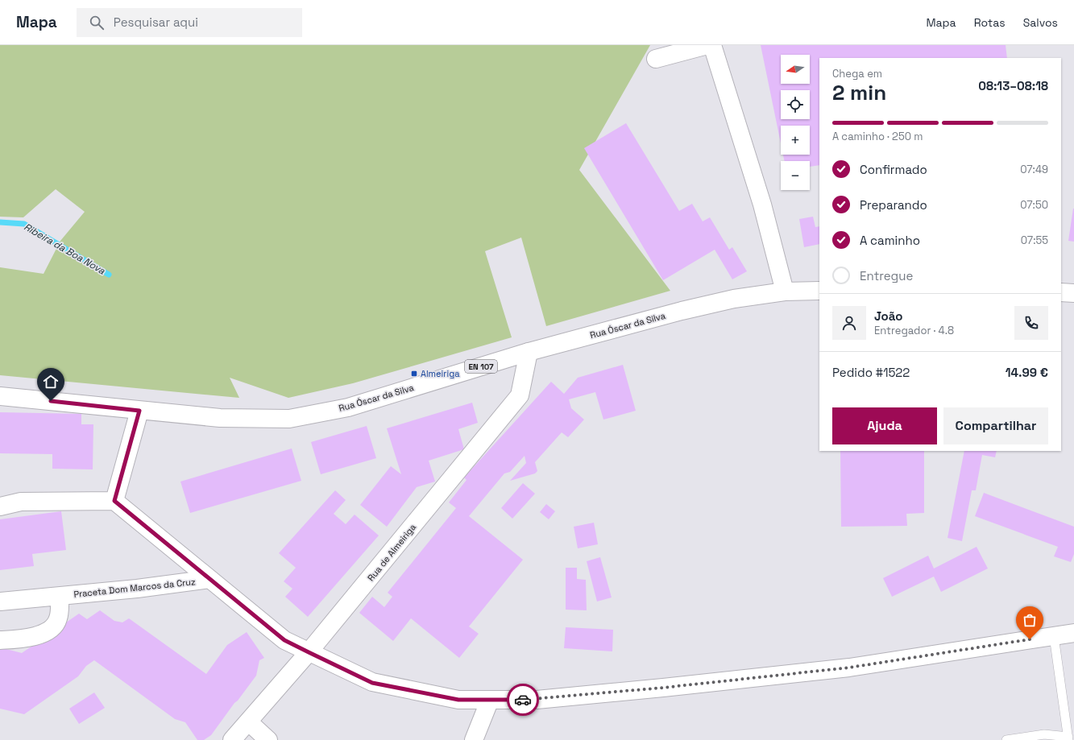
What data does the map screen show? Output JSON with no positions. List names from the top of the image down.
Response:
{
  "streets": {
    "street": [
      "Rua Óscar da Silva",
      "EN 107",
      "Rua de Almeiriga",
      "Praceta Dom Marcos da Cruz"
    ]
  },
  "crossings": [
    ["Rua Óscar da Silva", "Rua de Almeiriga"]
  ],
  "water": ["Ribeira da Boa Nova"],
  "places": {
    "transit": ["Almeiriga"]
  },
  "north": "left",
  "page": {
    "header": "Mapa",
    "search": "Pesquisar aqui",
    "nav": ["Mapa", "Rotas", "Salvos"],
    "map_buttons": ["+", "−"],
    "heading": ["2 min", "Chega em", "08:13–08:18"],
    "panel": [
      "João",
      "Entregador · 4.8",
      "Pedido #1522",
      "14.99 €"
    ],
    "bar": "A caminho · 250 m",
    "list": [
      ["Confirmado", "07:49"],
      ["Preparando", "07:50"],
      ["A caminho", "07:55"],
      "Entregue"
    ],
    "buttons": ["Ajuda", "Compartilhar"]
  }
}
